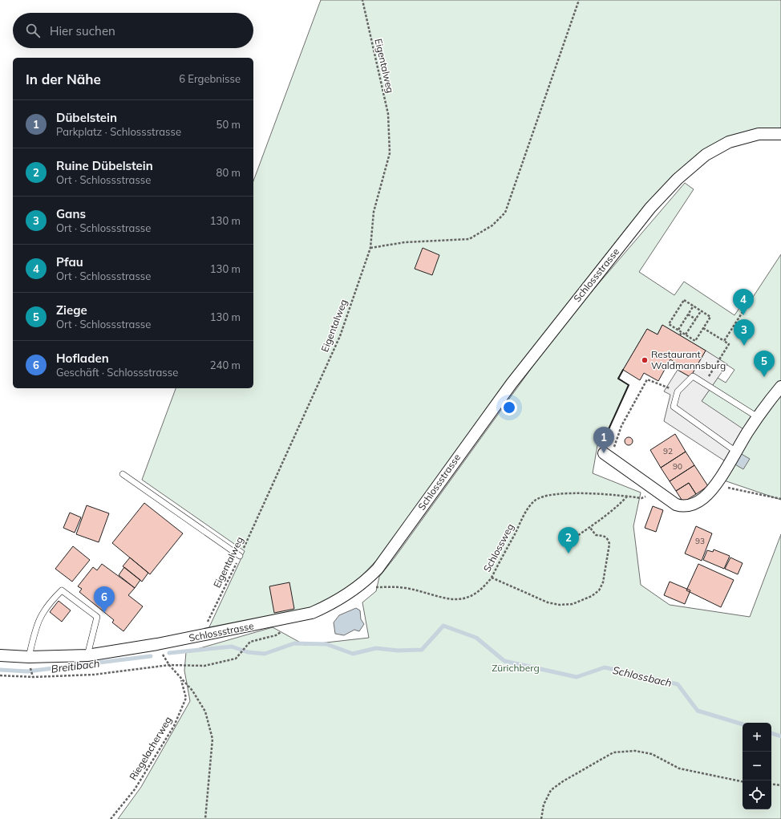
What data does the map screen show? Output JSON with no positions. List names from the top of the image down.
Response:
{
  "streets": {
    "street": ["Schlossstrasse"],
    "path": ["Eigentalweg", "Schlossweg", "Riegelacherweg"]
  },
  "crossings": [
    ["Eigentalweg", "Schlossstrasse"],
    ["Schlossstrasse", "Schlossweg"]
  ],
  "water": ["Breitibach", "Schlossbach"],
  "parks": ["Zürichberg"],
  "places": ["Restaurant Waldmannsburg"],
  "house_numbers": ["92", "90", "93"],
  "page": {
    "search": "Hier suchen",
    "heading": ["In der Nähe", "6 Ergebnisse"],
    "list": [
      {
        "mark": "1",
        "name": "Dübelstein",
        "note": "Parkplatz · Schlossstrasse",
        "value": "50 m"
      },
      {
        "mark": "2",
        "name": "Ruine Dübelstein",
        "note": "Ort · Schlossstrasse",
        "value": "80 m"
      },
      {
        "mark": "3",
        "name": "Gans",
        "note": "Ort · Schlossstrasse",
        "value": "130 m"
      },
      {
        "mark": "4",
        "name": "Pfau",
        "note": "Ort · Schlossstrasse",
        "value": "130 m"
      },
      {
        "mark": "5",
        "name": "Ziege",
        "note": "Ort · Schlossstrasse",
        "value": "130 m"
      },
      {
        "mark": "6",
        "name": "Hofladen",
        "note": "Geschäft · Schlossstrasse",
        "value": "240 m"
      }
    ],
    "pins": [
      "4",
      "3",
      "5",
      "1",
      "2",
      "6"
    ],
    "map_buttons": ["+", "−"]
  }
}
